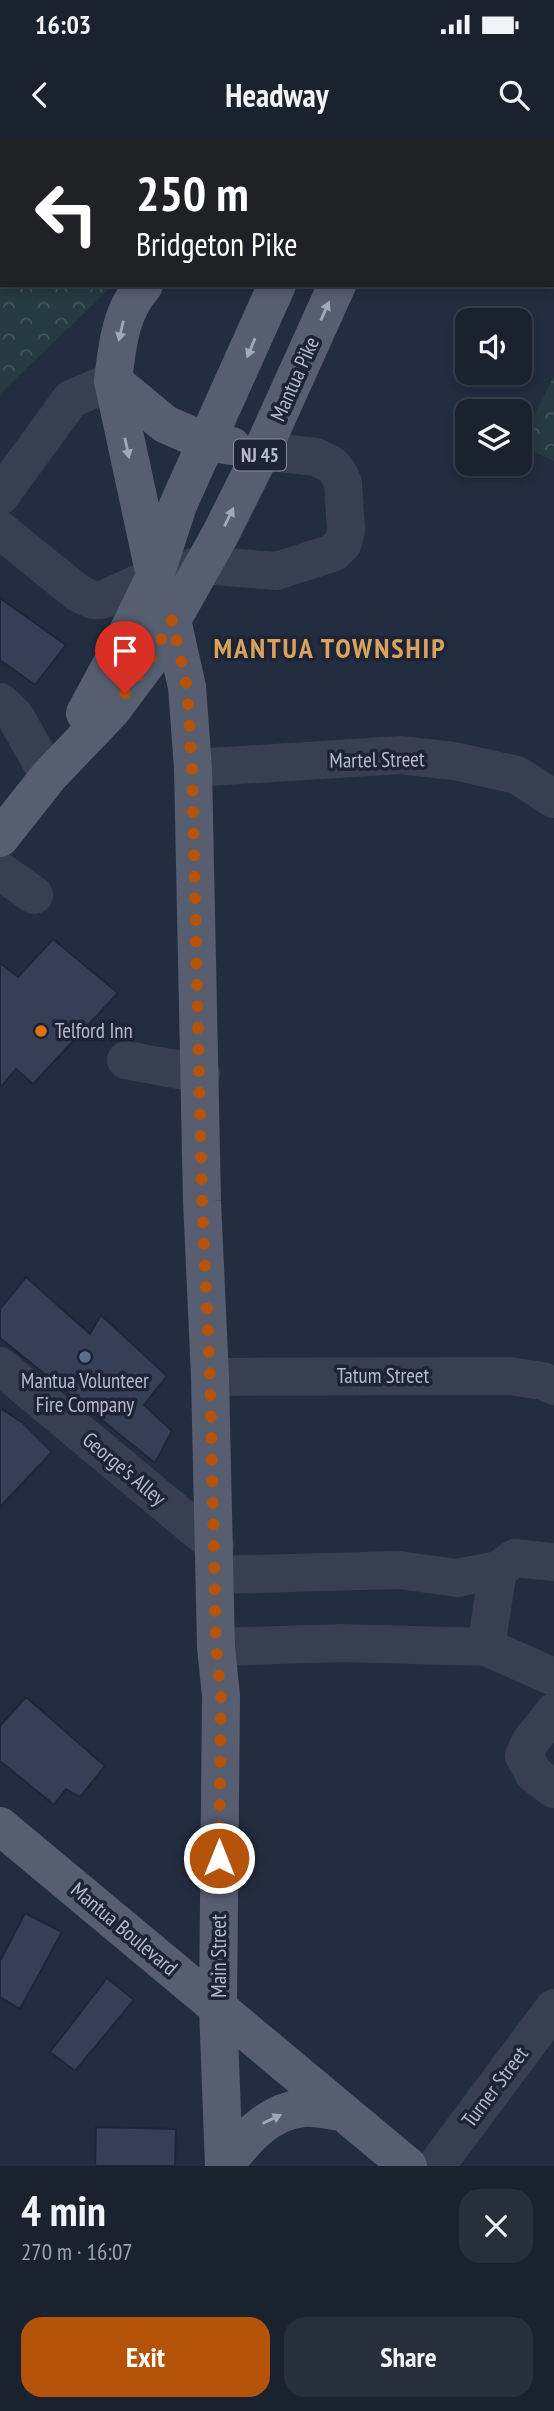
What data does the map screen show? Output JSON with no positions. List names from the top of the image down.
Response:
{
  "streets": {
    "main road": [
      "Mantua Pike",
      "NJ 45",
      "Mantua Boulevard",
      "Main Street"
    ],
    "street": [
      "Martel Street",
      "Tatum Street",
      "George's Alley",
      "Turner Street"
    ]
  },
  "crossings": [
    ["Mantua Pike", "NJ 45"],
    ["Mantua Pike", "Main Street"],
    ["NJ 45", "Main Street"],
    ["Martel Street", "Main Street"],
    ["Tatum Street", "Main Street"],
    ["George's Alley", "Main Street"],
    ["Mantua Boulevard", "Main Street"]
  ],
  "districts": ["MANTUA TOWNSHIP"],
  "places": ["Telford Inn", "Mantua Volunteer Fire Company"],
  "page": {
    "status": "16:03",
    "header": "Headway",
    "turn": ["250 m", "Bridgeton Pike"],
    "heading": ["4 min", "270 m · 16:07"],
    "buttons": ["Exit", "Share"]
  }
}
